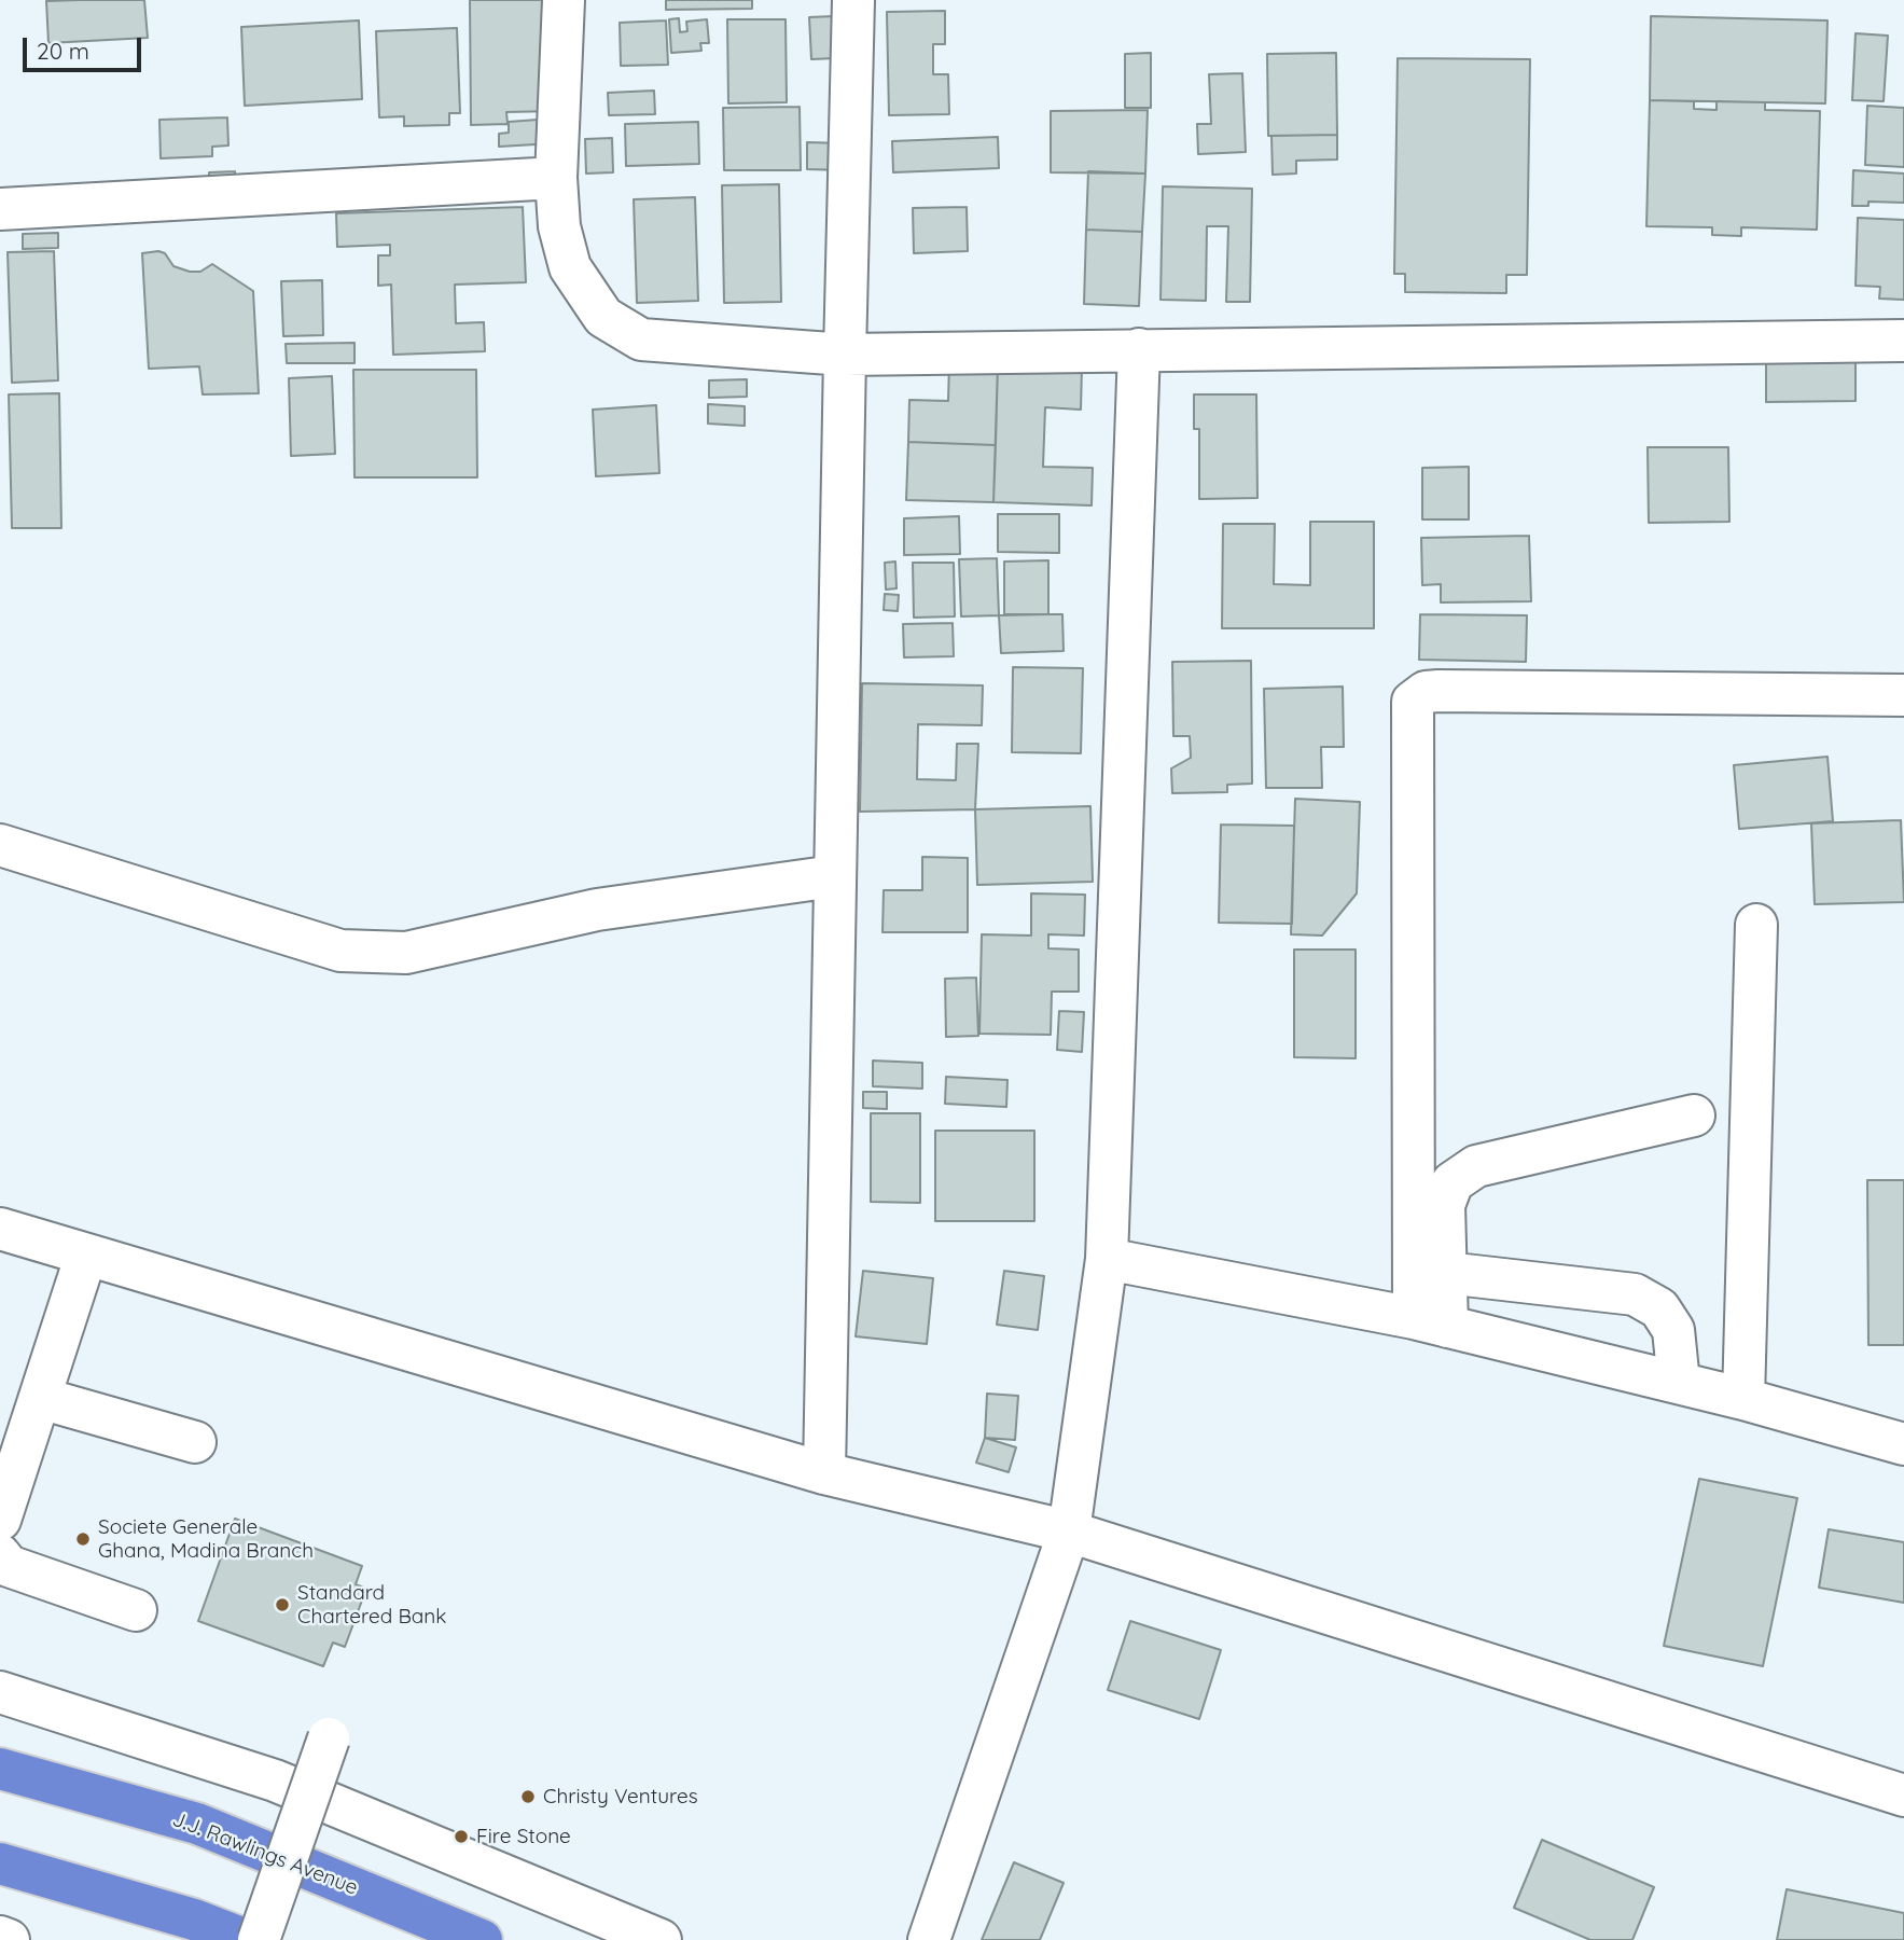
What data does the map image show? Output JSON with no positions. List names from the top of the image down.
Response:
{
  "streets": {
    "highway": ["J.J. Rawlings Avenue"]
  },
  "places": [
    "Societe Generale Ghana, Madina Branch",
    "Standard Chartered Bank",
    "Christy Ventures",
    "Fire Stone"
  ],
  "scale_bar": "20 m"
}
